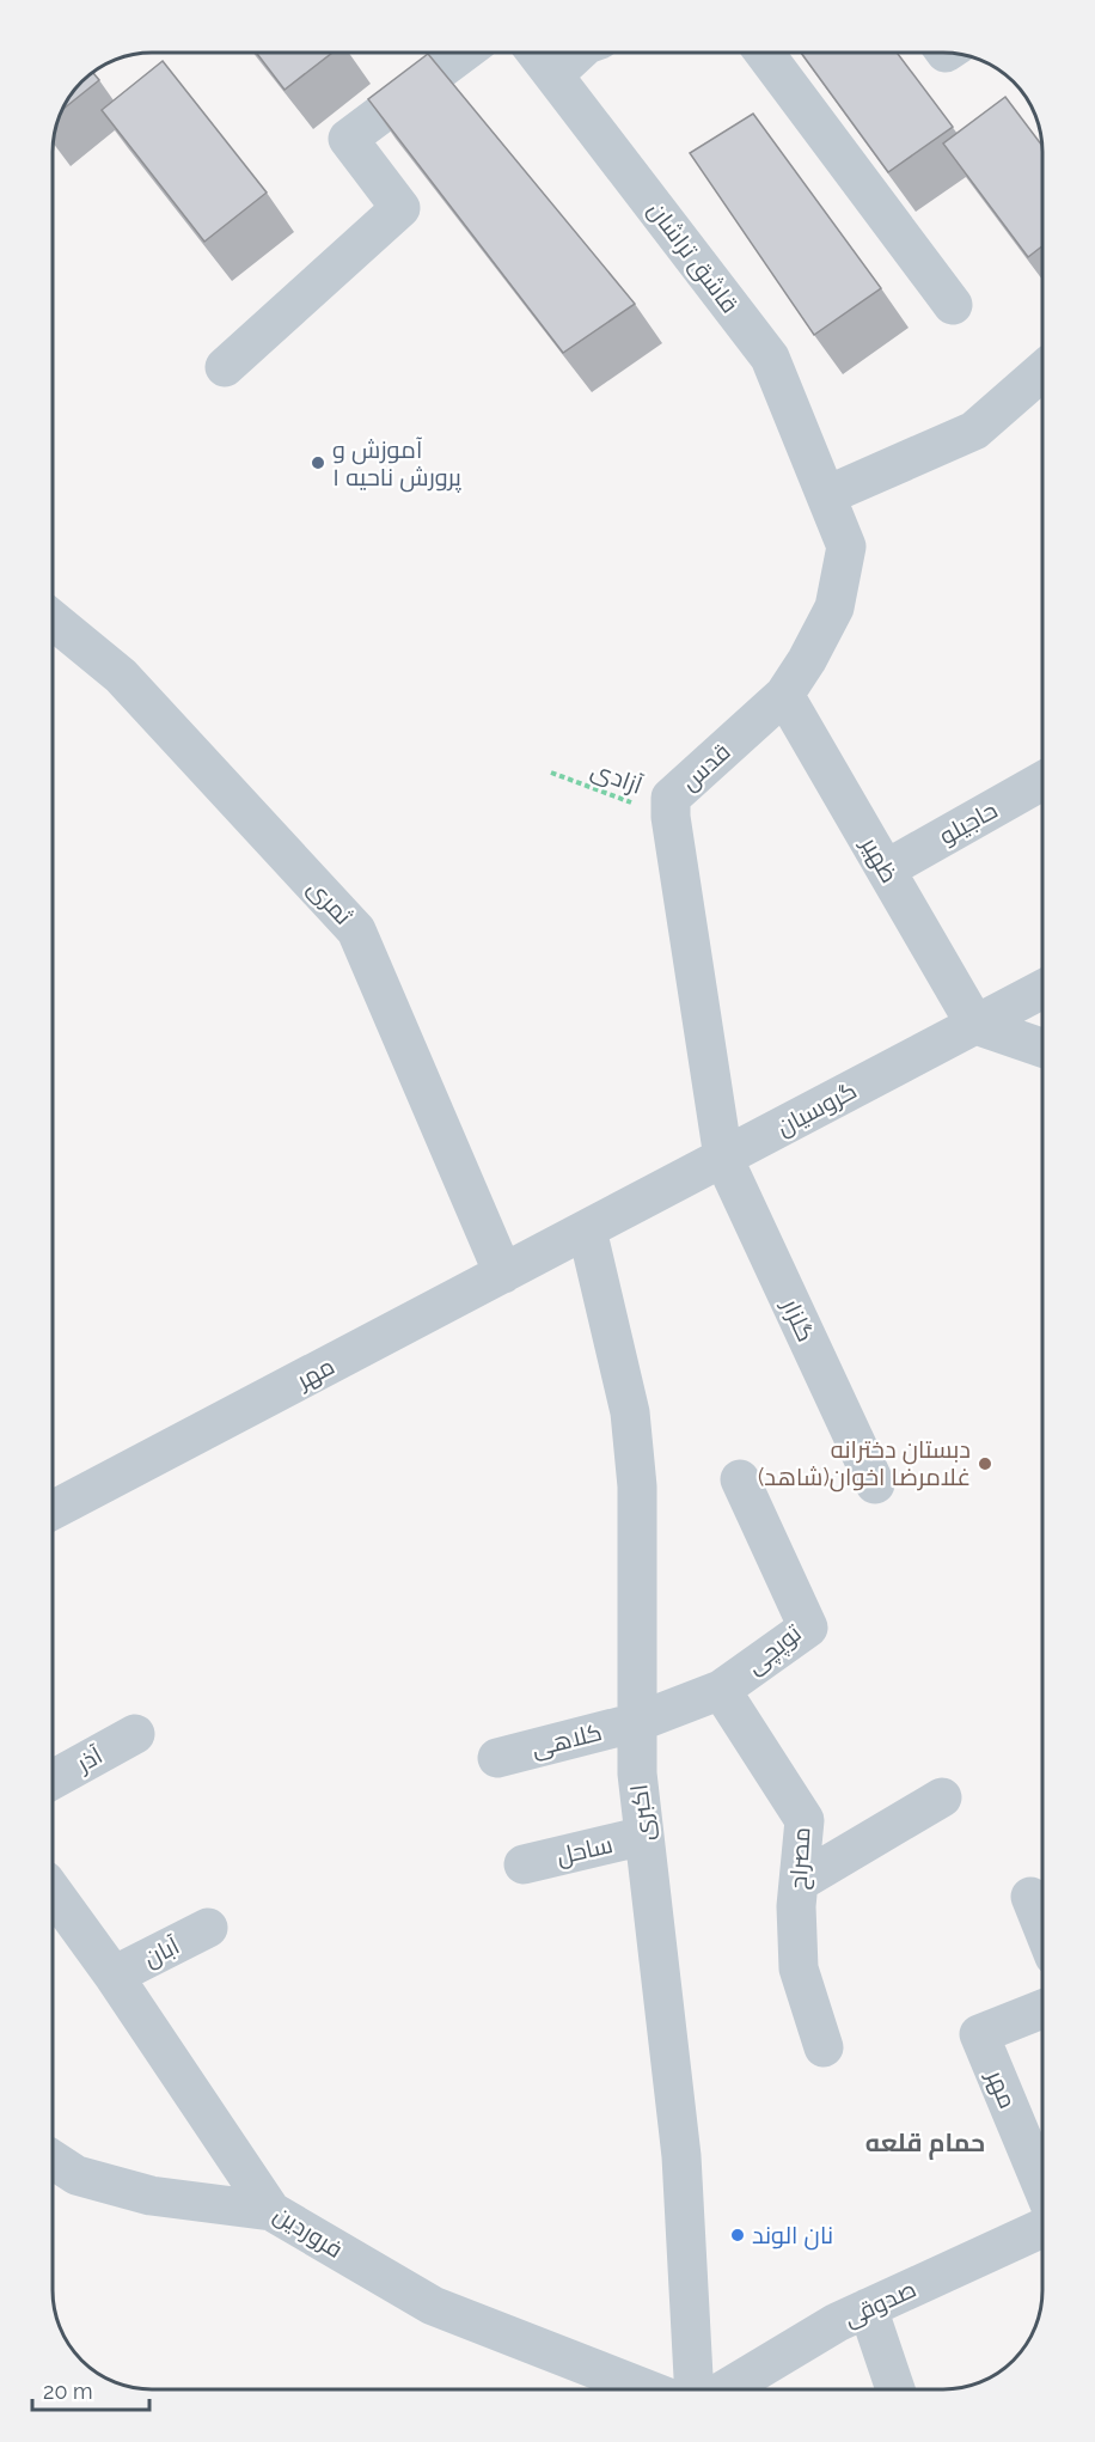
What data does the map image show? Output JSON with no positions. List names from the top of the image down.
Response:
{
  "streets": {
    "street": [
      "قاشق تراشان",
      "قدس",
      "حاجیلو",
      "ظهیر",
      "ثمری",
      "گروسیان",
      "گلزار",
      "مهر",
      "توپچی",
      "کلاهی",
      "آذر",
      "اکبری",
      "ساحل",
      "مصراح",
      "آبان",
      "فروردین",
      "صدوقی"
    ],
    "path": ["آزادی"]
  },
  "crossings": [
    ["قاشق تراشان", "قدس"],
    ["قدس", "آزادی"],
    ["قدس", "ظهیر"],
    ["قدس", "گروسیان"],
    ["قدس", "گلزار"],
    ["حاجیلو", "ظهیر"],
    ["ظهیر", "گروسیان"],
    ["ثمری", "مهر"],
    ["گروسیان", "گلزار"],
    ["گروسیان", "مهر"],
    ["گروسیان", "اکبری"],
    ["مهر", "اکبری"],
    ["توپچی", "کلاهی"],
    ["توپچی", "اکبری"],
    ["توپچی", "مصراح"],
    ["کلاهی", "اکبری"],
    ["اکبری", "ساحل"],
    ["آبان", "فروردین"]
  ],
  "districts": ["حمام قلعه"],
  "places": ["آموزش و پرورش ناحیه ۱", "دبستان دخترانه غلامرضا اخوان(شاهد)", "نان الوند"],
  "scale_bar": "20 m"
}
